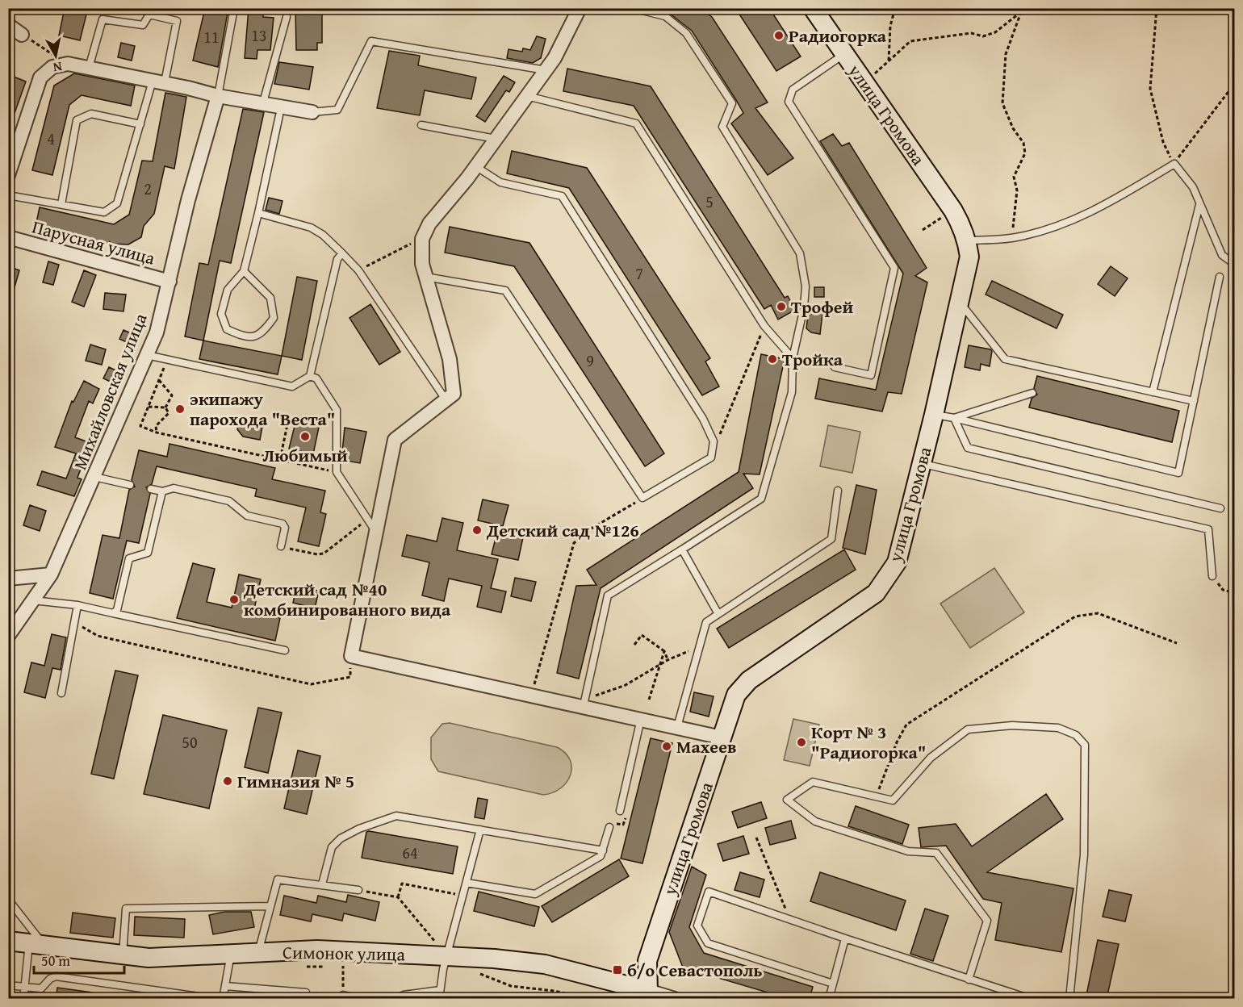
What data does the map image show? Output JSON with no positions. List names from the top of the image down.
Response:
{
  "streets": {
    "street": [
      "улица Громова",
      "Парусная улица",
      "Михайловская улица",
      "Симонок улица"
    ]
  },
  "crossings": [
    ["улица Громова", "Симонок улица"],
    ["Парусная улица", "Михайловская улица"]
  ],
  "places": {
    "other": [
      "Радиогорка",
      "Трофей",
      "Тройка",
      "экипажу парохода \"Веста\"",
      "Любимый",
      "Детский сад №126",
      "Детский сад №40 комбинированного вида",
      "Корт № 3 \"Радиогорка\"",
      "Махеев",
      "Гимназия № 5"
    ],
    "transit": ["б/о Севастополь"]
  },
  "house_numbers": [
    "13",
    "11",
    "4",
    "2",
    "5",
    "7",
    "9",
    "50",
    "64"
  ],
  "scale_bar": "50 m",
  "north": "bottom"
}
